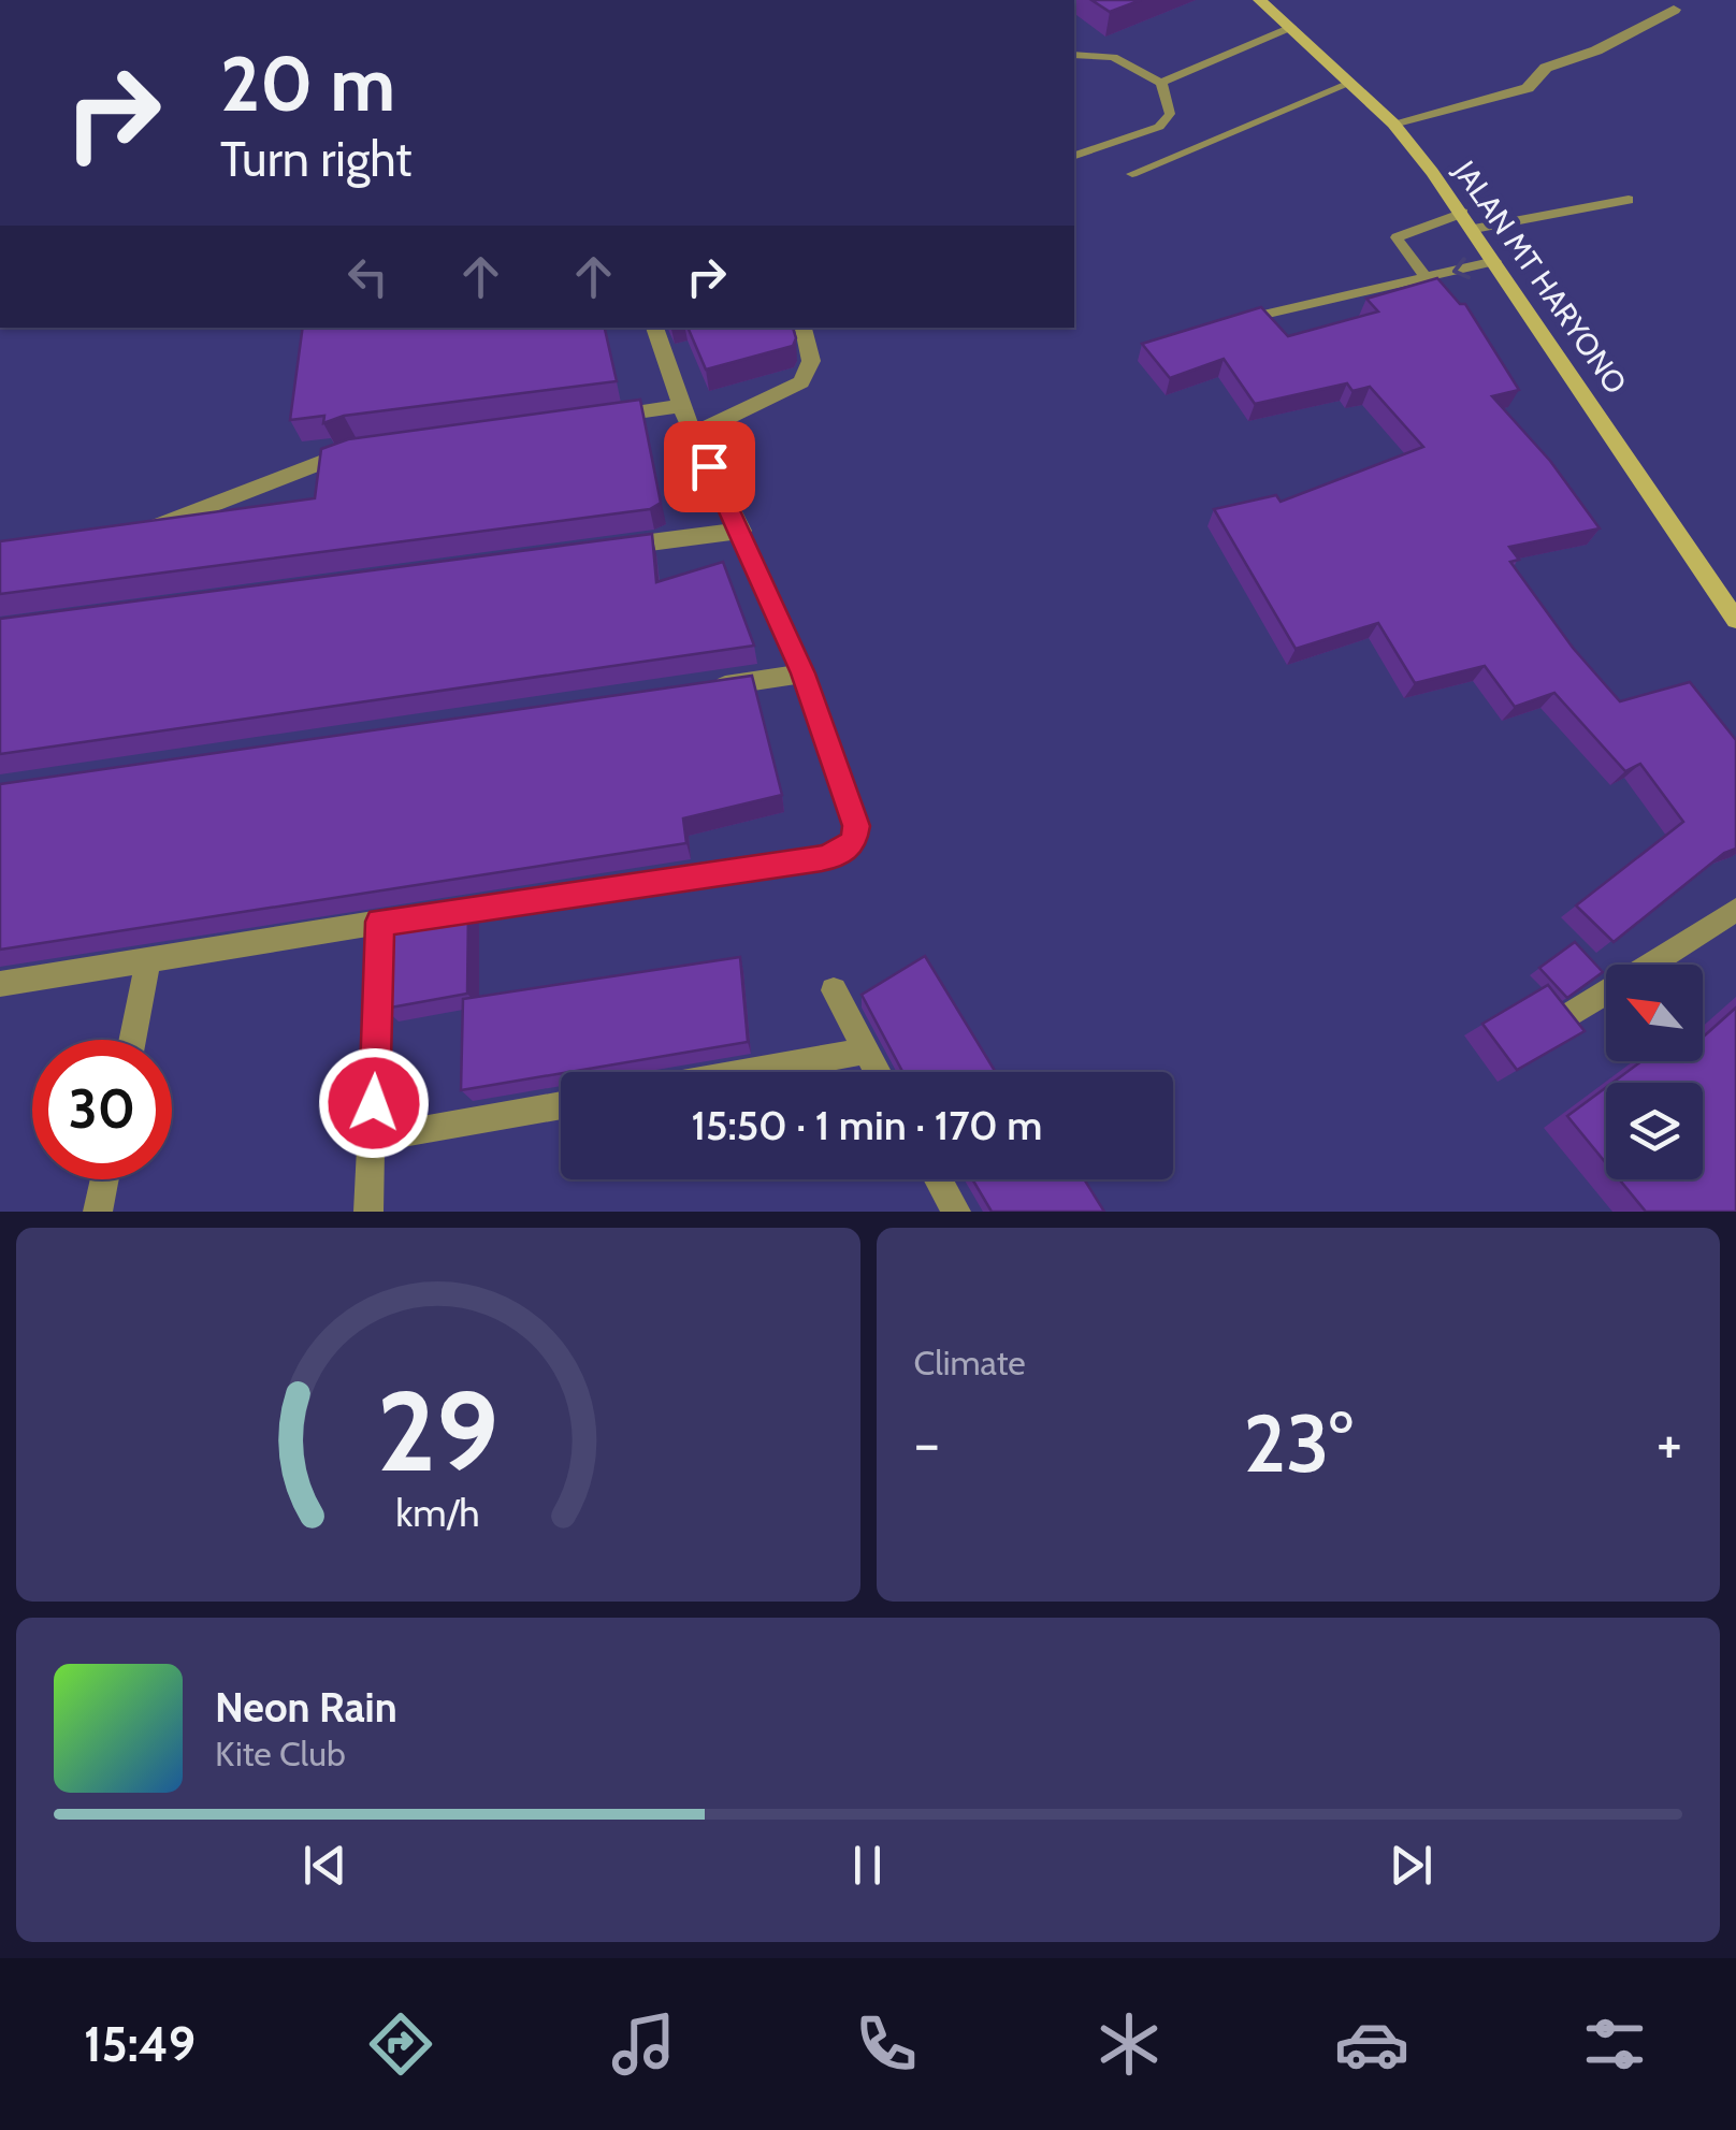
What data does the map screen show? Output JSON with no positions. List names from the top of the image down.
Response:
{
  "streets": {
    "main road": ["JALAN MT HARYONO"]
  },
  "north": "top left",
  "page": {
    "turn": ["20 m", "Turn right"],
    "limit": "30",
    "trip": "15:50 · 1 min · 170 m",
    "tile": "Climate",
    "heat": ["−", "23°", "+"],
    "song": ["Neon Rain", "Kite Club"],
    "tabs": "15:49",
    "gauge": ["29", "km/h"]
  }
}
